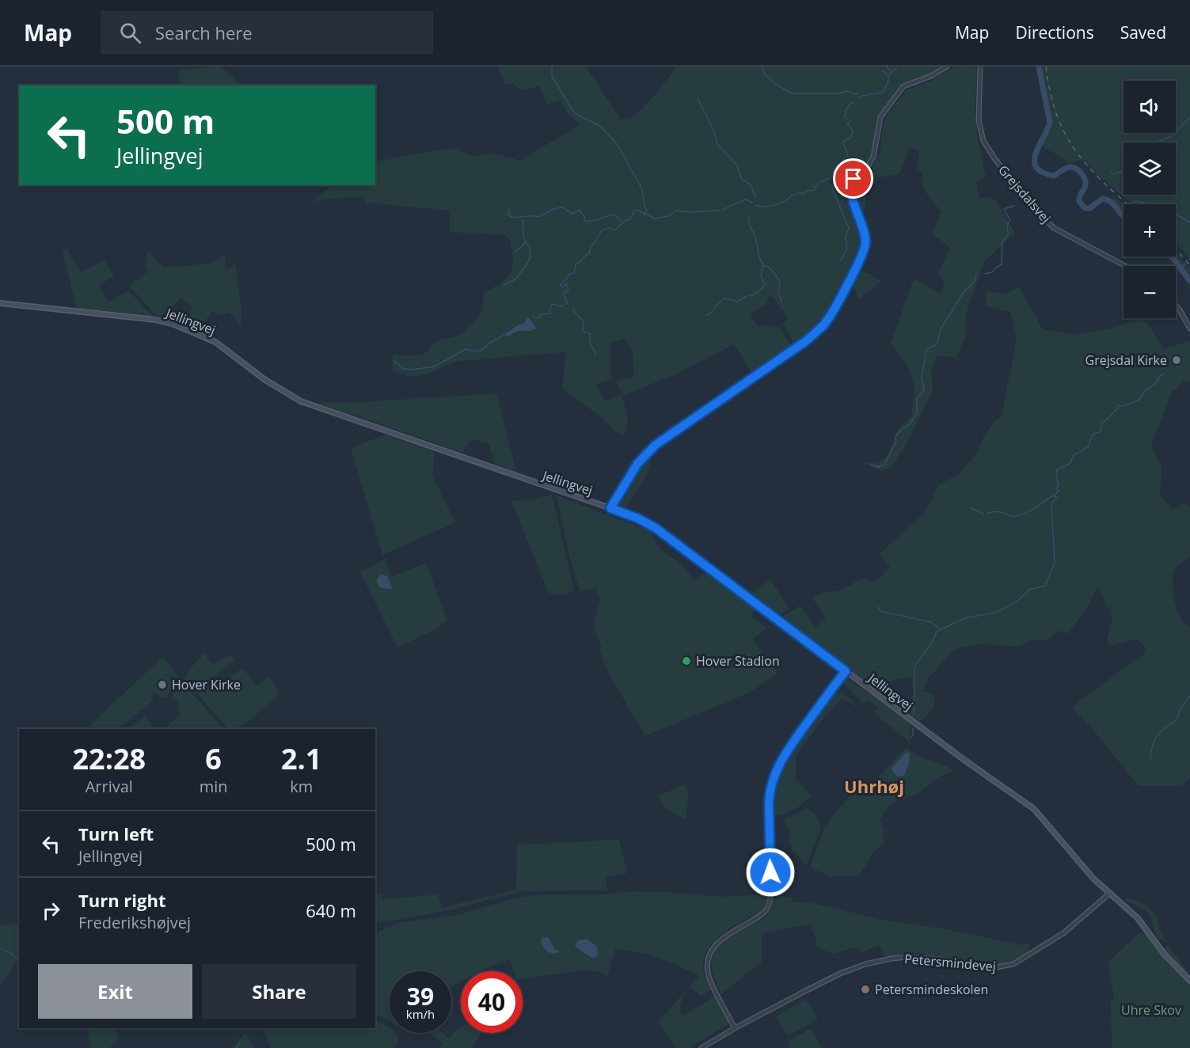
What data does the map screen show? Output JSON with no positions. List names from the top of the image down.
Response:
{
  "streets": {
    "main road": ["Jellingvej"],
    "street": ["Grejsdalsvej", "Petersmindevej"]
  },
  "crossings": [
    ["Jellingvej", "Petersmindevej"]
  ],
  "districts": ["Uhrhøj"],
  "parks": ["Uhre Skov"],
  "places": [
    "Grejsdal Kirke",
    "Hover Stadion",
    "Hover Kirke",
    "Petersmindeskolen"
  ],
  "page": {
    "header": "Map",
    "search": "Search here",
    "nav": ["Map", "Directions", "Saved"],
    "map_buttons": ["+", "−"],
    "turn": ["500 m", "Jellingvej"],
    "eta": [
      "22:28",
      "Arrival",
      "6",
      "min",
      "2.1",
      "km"
    ],
    "list": [
      {
        "name": "Turn left",
        "note": "Jellingvej",
        "value": "500 m"
      },
      {
        "name": "Turn right",
        "note": "Frederikshøjvej",
        "value": "640 m"
      }
    ],
    "buttons": ["Exit", "Share"],
    "speed": "39 km/h",
    "limit": "40"
  }
}
